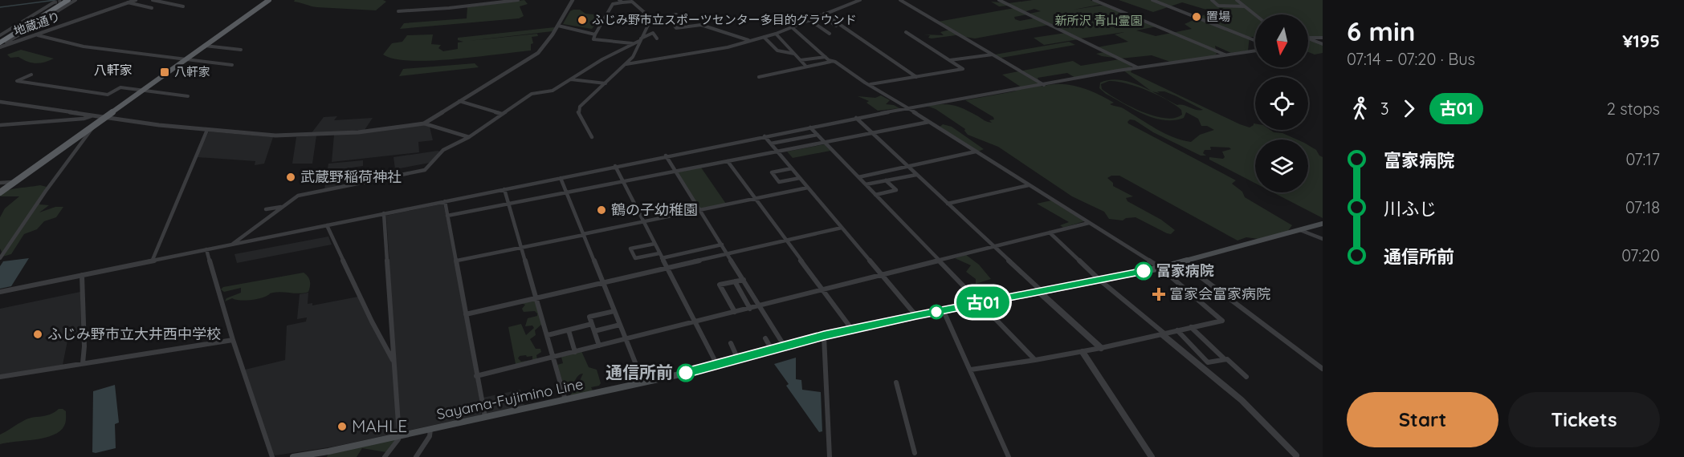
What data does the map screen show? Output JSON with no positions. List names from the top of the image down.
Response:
{
  "streets": {
    "main road": ["Sayama-Fujimino Line"],
    "street": ["地蔵通り"]
  },
  "districts": ["八軒家"],
  "parks": ["新所沢 青山霊園"],
  "places": {
    "other": [
      "置場",
      "ふじみ野市⽴スポーツセンター多⽬的グラウンド",
      "武蔵野稲荷神社",
      "鶴の子幼稚園",
      "富家病院",
      "ふじみ野市立大井西中学校",
      "通信所前",
      "MAHLE"
    ],
    "transit": ["八軒家"],
    "health": ["富家会富家病院"]
  },
  "lines": ["bus line 古01"],
  "north": "bottom",
  "page": {
    "on_map": "古01",
    "heading": ["6 min", "07:14 – 07:20 · Bus", "¥195"],
    "legs": ["3", "古01", "2 stops"],
    "list": [
      {
        "name": "富家病院",
        "value": "07:17"
      },
      {
        "name": "川ふじ",
        "value": "07:18"
      },
      {
        "name": "通信所前",
        "value": "07:20"
      }
    ],
    "buttons": ["Start", "Tickets"]
  }
}
